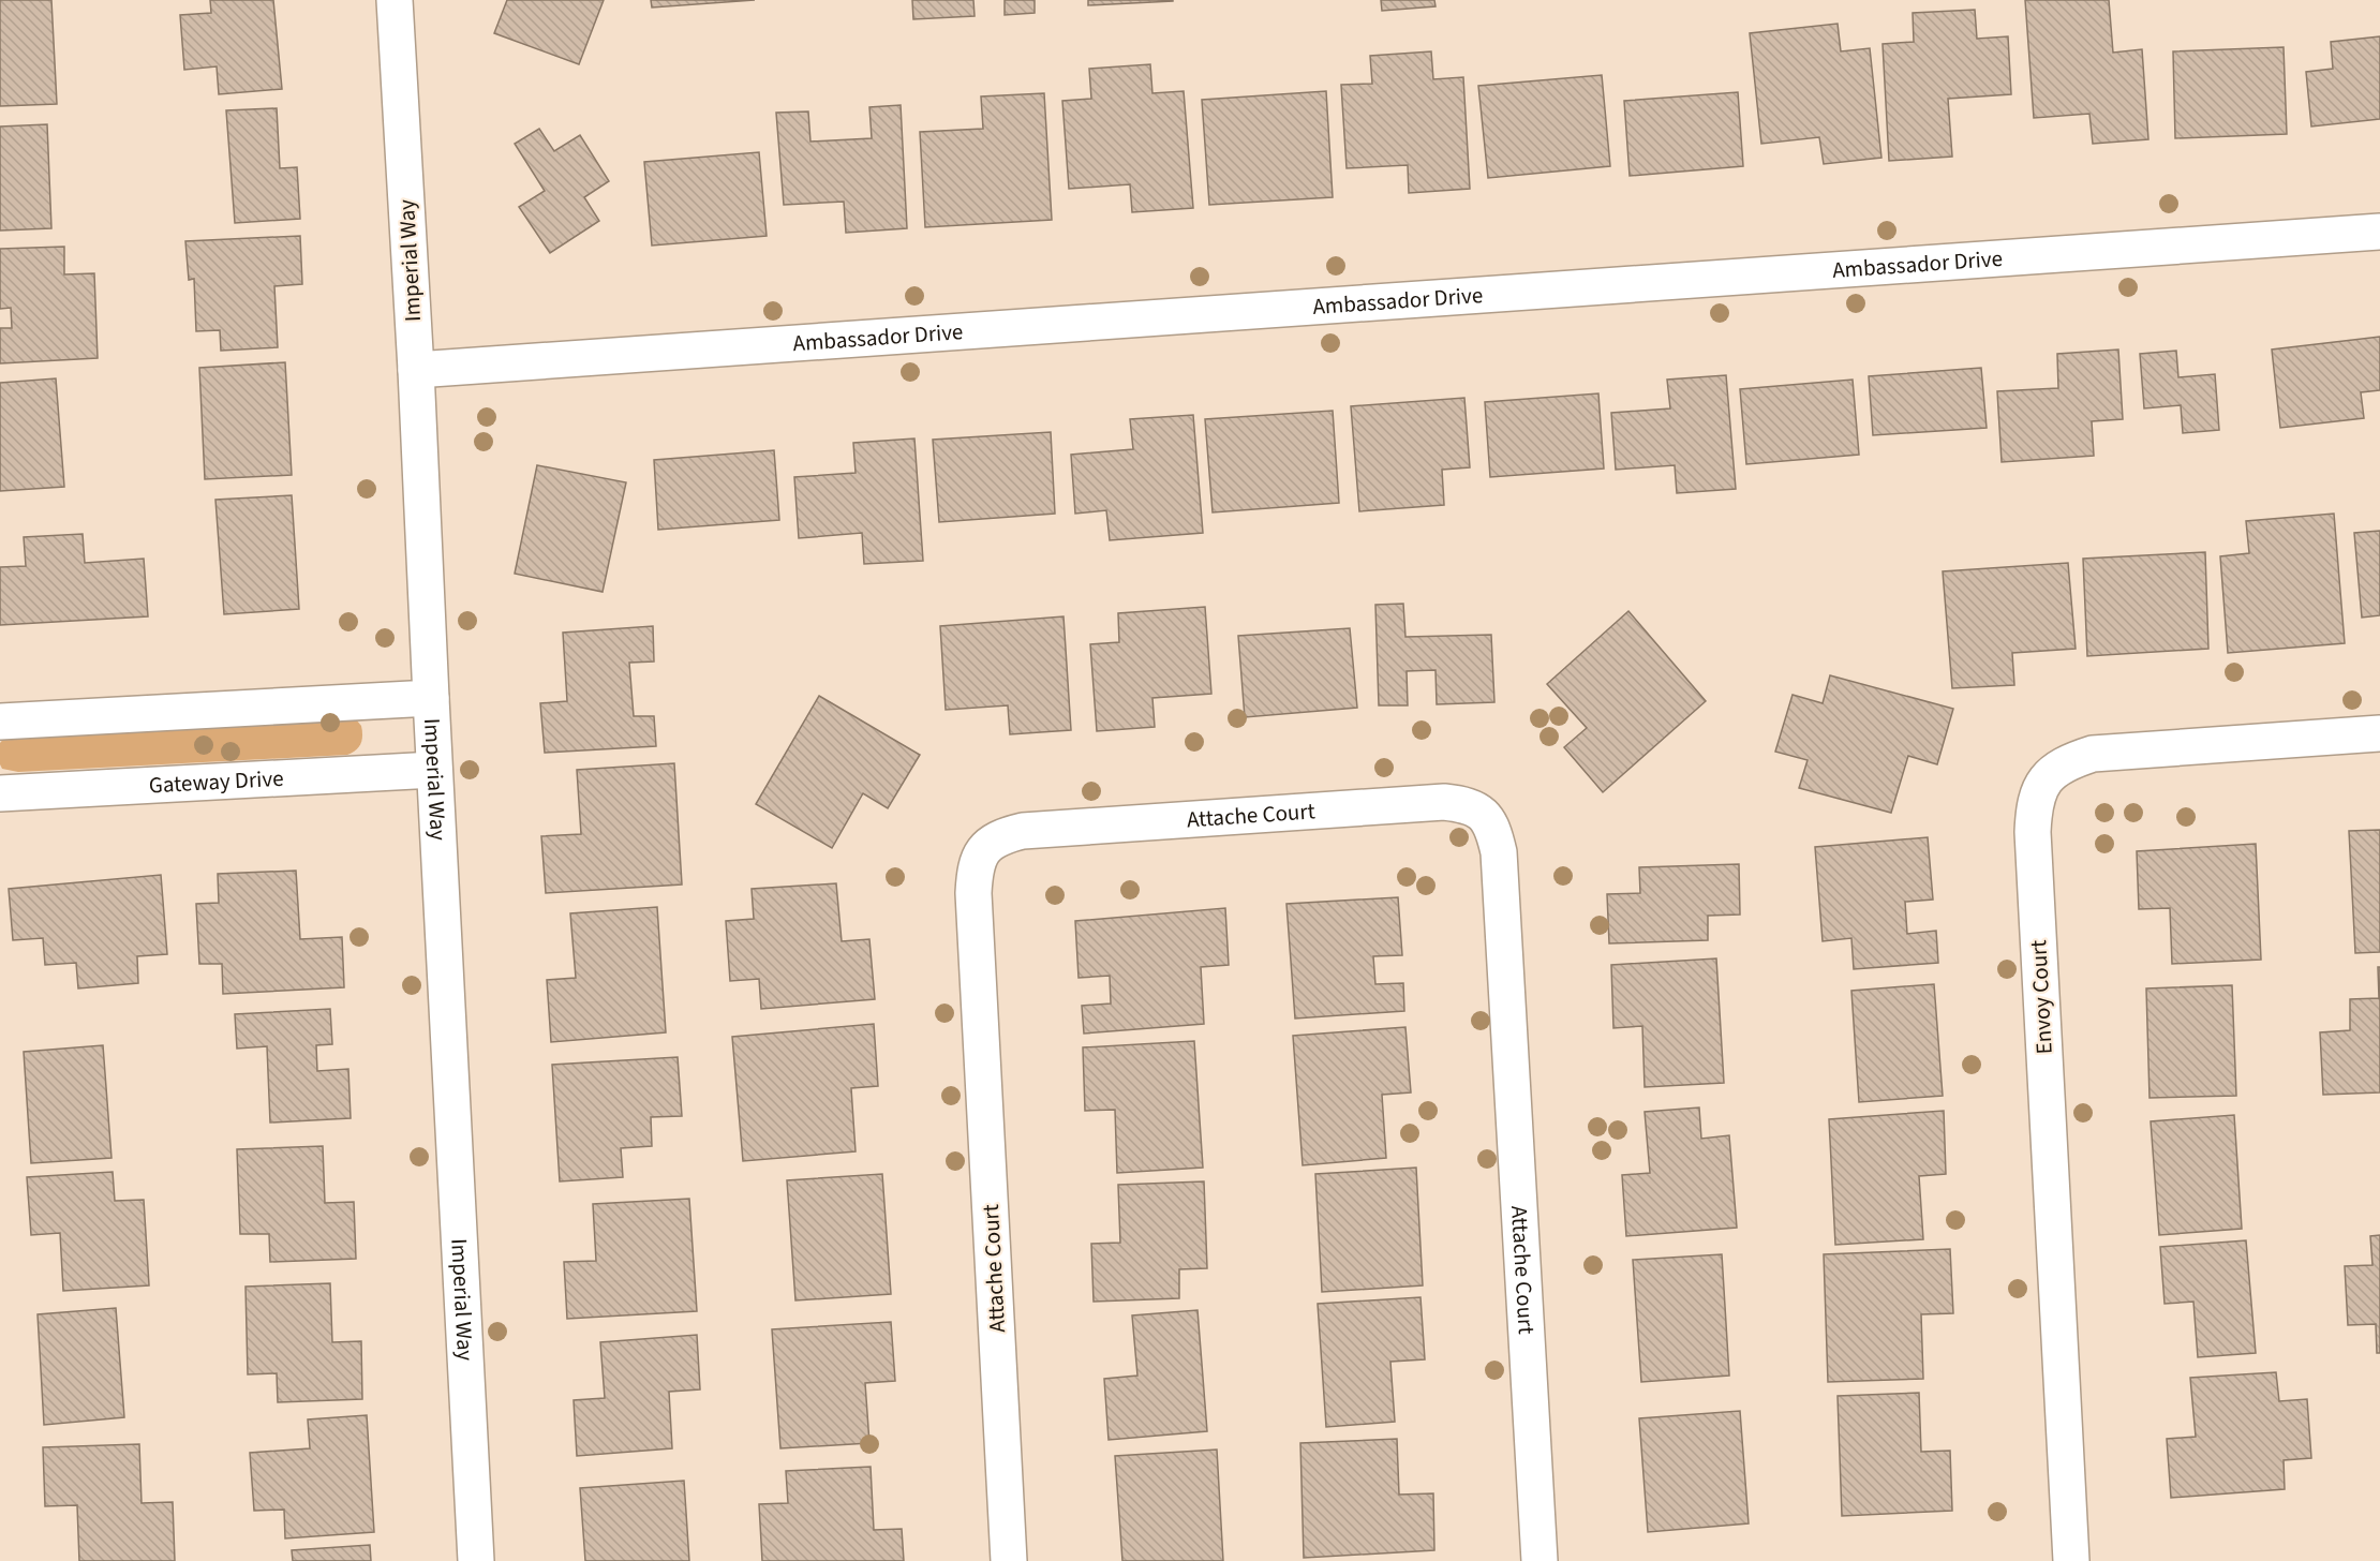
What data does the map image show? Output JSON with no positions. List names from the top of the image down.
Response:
{
  "streets": {
    "street": [
      "Imperial Way",
      "Ambassador Drive",
      "Gateway Drive",
      "Attache Court",
      "Envoy Court"
    ]
  },
  "crossings": [
    ["Imperial Way", "Ambassador Drive"],
    ["Imperial Way", "Gateway Drive"]
  ]
}
